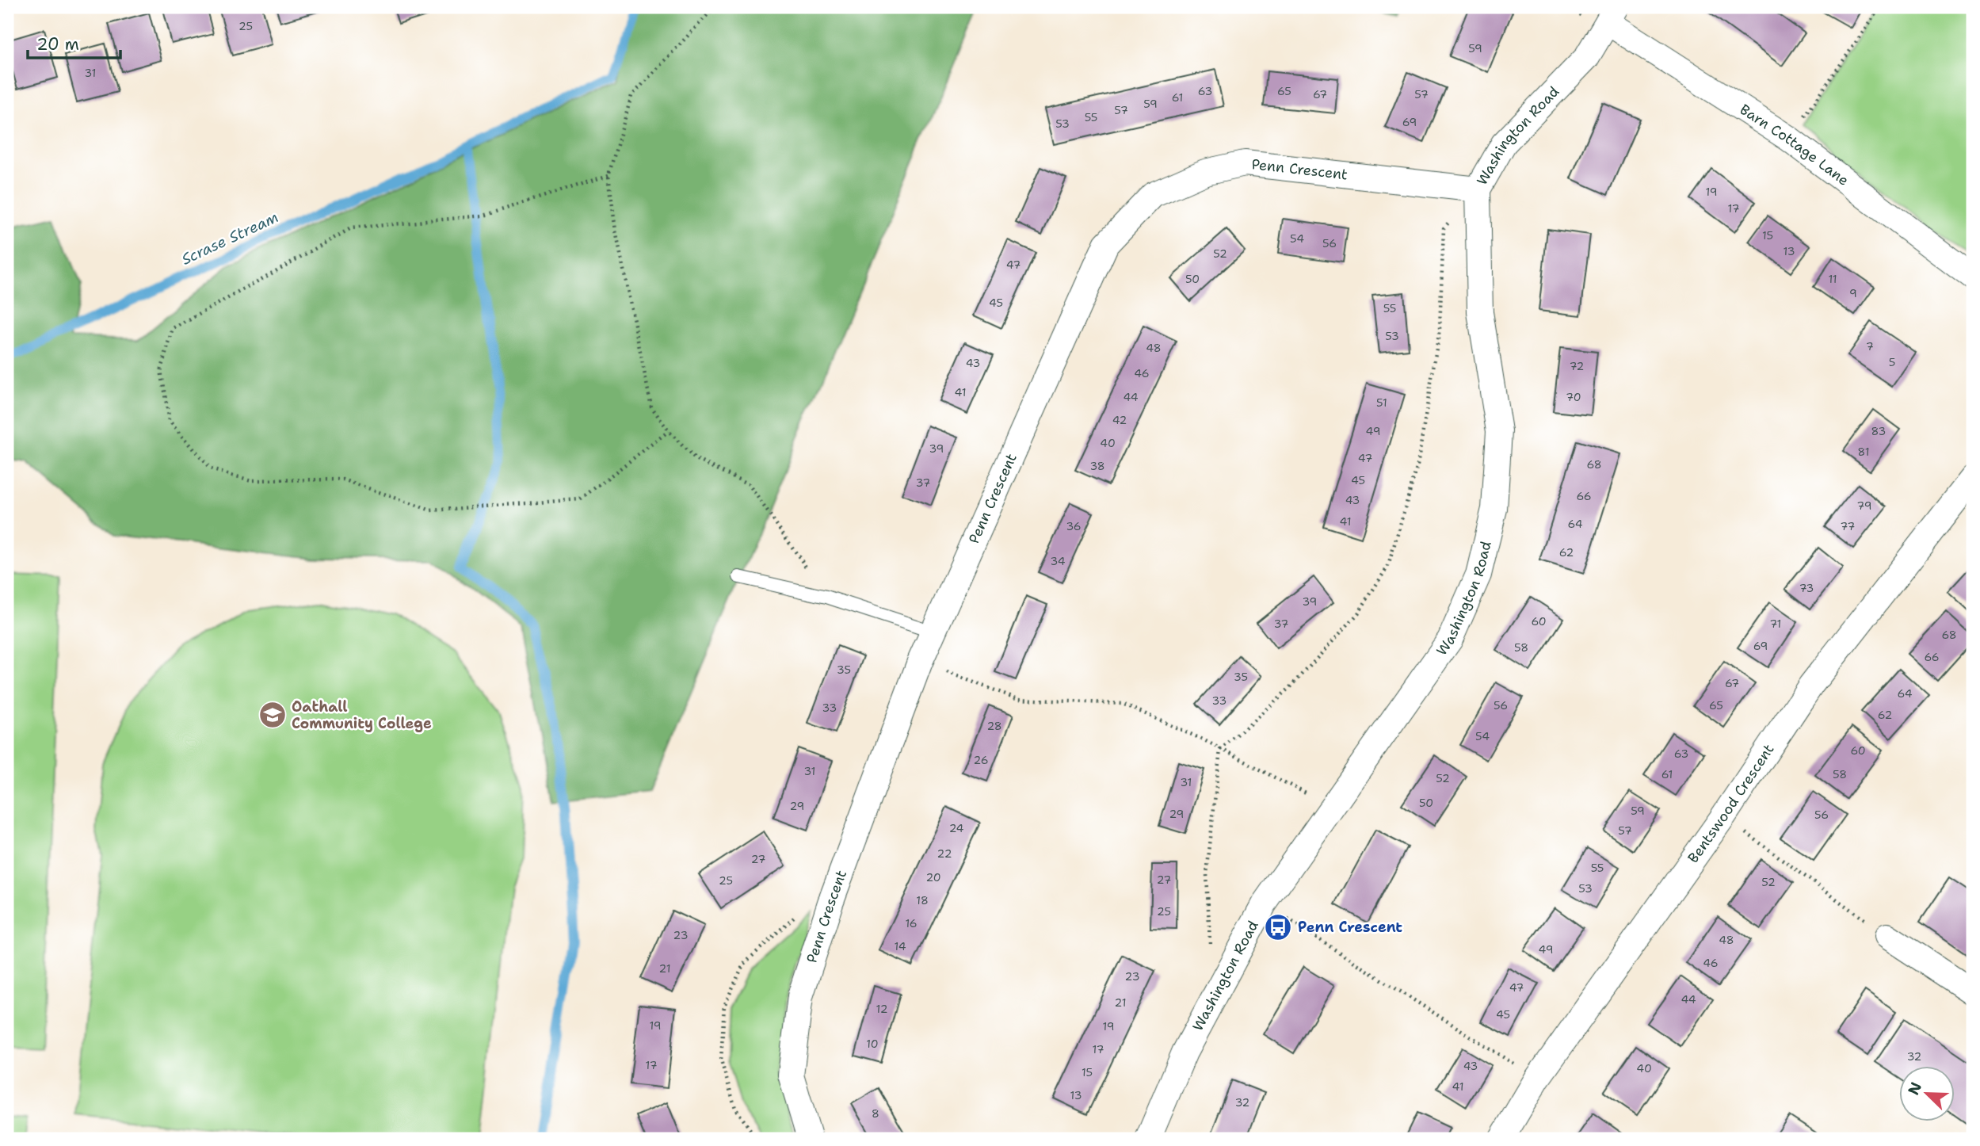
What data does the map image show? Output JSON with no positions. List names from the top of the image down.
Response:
{
  "streets": {
    "street": [
      "Washington Road",
      "Barn Cottage Lane",
      "Penn Crescent",
      "Bentswood Crescent"
    ]
  },
  "crossings": [
    ["Washington Road", "Barn Cottage Lane"],
    ["Washington Road", "Penn Crescent"]
  ],
  "water": ["Scrase Stream"],
  "places": {
    "school or university": ["Oathall Community College"],
    "bus stop": ["Penn Crescent"]
  },
  "house_numbers": [
    "25",
    "59",
    "31",
    "63",
    "65",
    "67",
    "57",
    "61",
    "59",
    "57",
    "55",
    "69",
    "53",
    "19",
    "17",
    "15",
    "54",
    "56",
    "13",
    "52",
    "47",
    "50",
    "11",
    "9",
    "45",
    "55",
    "53",
    "7",
    "48",
    "5",
    "43",
    "72",
    "46",
    "41",
    "44",
    "70",
    "51",
    "42",
    "49",
    "83",
    "40",
    "39",
    "81",
    "47",
    "68",
    "38",
    "45",
    "37",
    "66",
    "43",
    "79",
    "41",
    "64",
    "36",
    "77",
    "62",
    "34",
    "73",
    "39",
    "60",
    "37",
    "71",
    "68",
    "69",
    "58",
    "66",
    "35",
    "35",
    "67",
    "64",
    "33",
    "56",
    "65",
    "33",
    "62",
    "28",
    "54",
    "60",
    "63",
    "26",
    "31",
    "61",
    "58",
    "52",
    "31",
    "50",
    "29",
    "59",
    "29",
    "56",
    "24",
    "57",
    "22",
    "27",
    "55",
    "20",
    "27",
    "25",
    "52",
    "53",
    "18",
    "25",
    "16",
    "23",
    "48",
    "14",
    "49",
    "46",
    "21",
    "23",
    "47",
    "44",
    "21",
    "12",
    "45",
    "19",
    "19",
    "10",
    "17",
    "32",
    "17",
    "43",
    "40",
    "15",
    "41",
    "13",
    "32",
    "8"
  ],
  "scale_bar": "20 m",
  "north": "top left"
}
